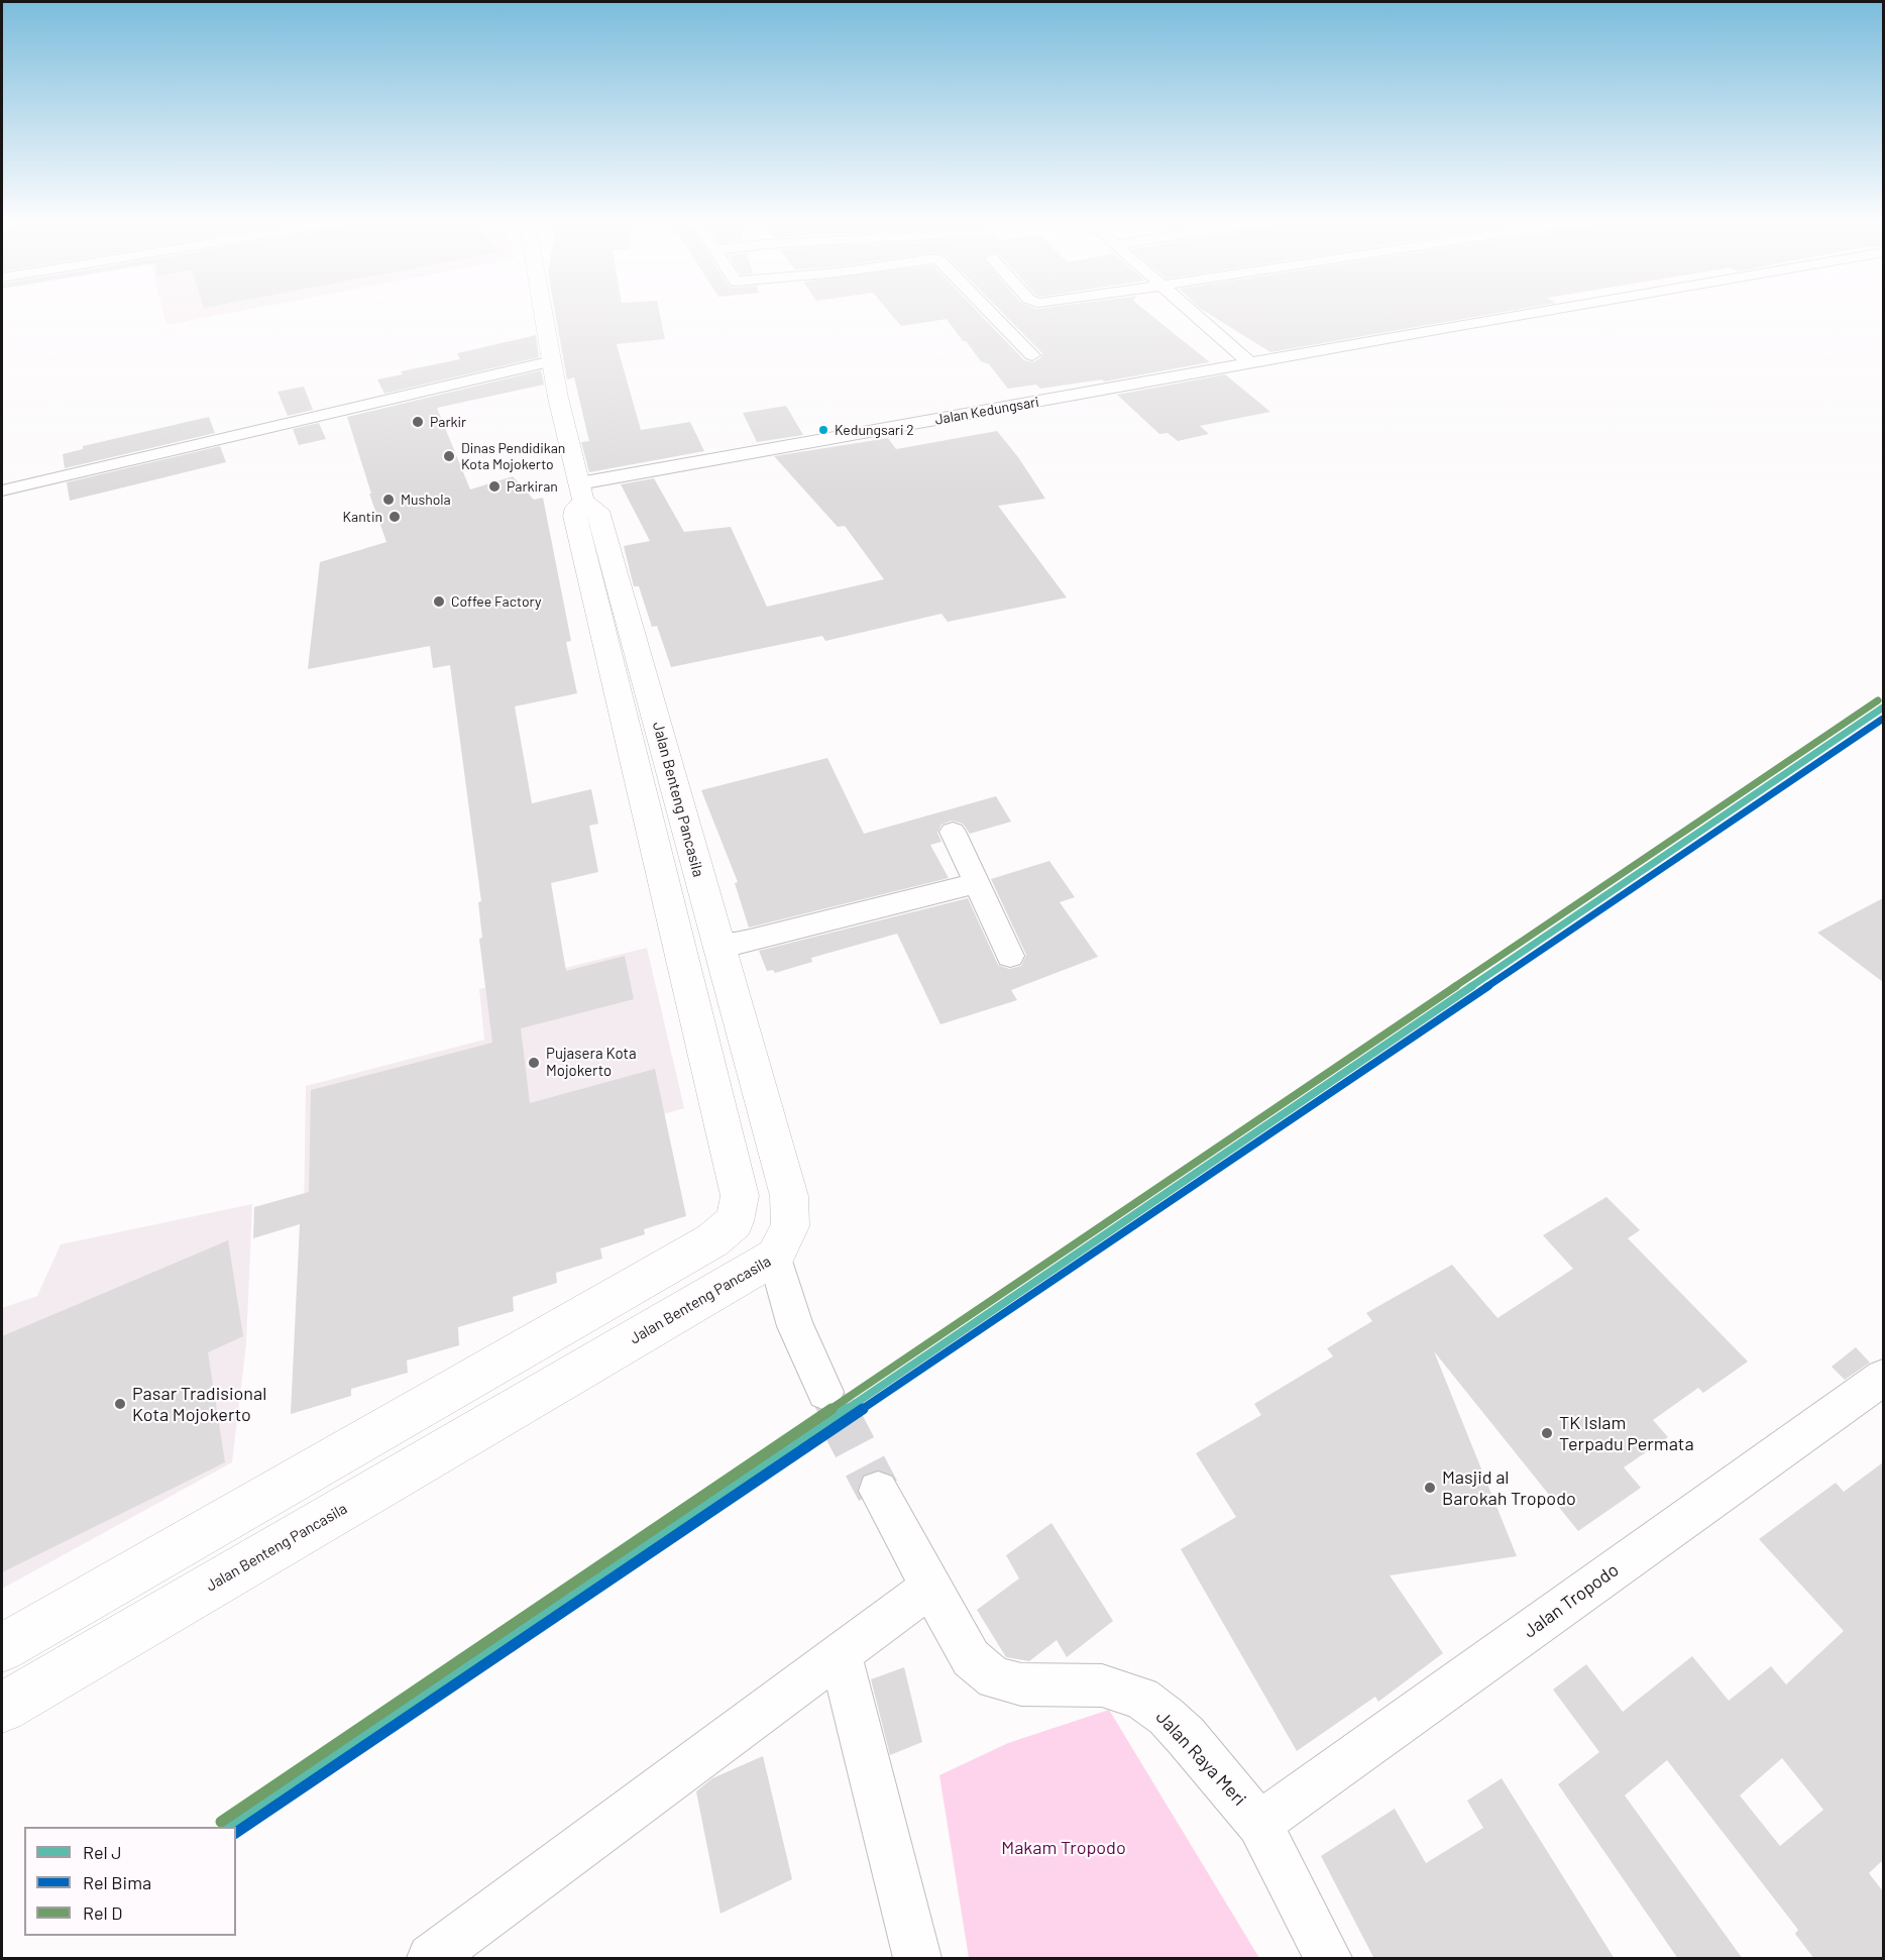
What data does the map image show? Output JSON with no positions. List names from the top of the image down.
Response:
{
  "streets": {
    "street": [
      "Jalan Kedungsari",
      "Jalan Benteng Pancasila",
      "Jalan Tropodo",
      "Jalan Raya Meri"
    ]
  },
  "crossings": [
    ["Jalan Kedungsari", "Jalan Benteng Pancasila"],
    ["Jalan Tropodo", "Jalan Raya Meri"]
  ],
  "parks": ["Makam Tropodo"],
  "places": [
    "Parkir",
    "Kedungsari 2",
    "Dinas Pendidikan Kota Mojokerto",
    "Parkiran",
    "Mushola",
    "Kantin",
    "Coffee Factory",
    "Pujasera Kota Mojokerto",
    "Pasar Tradisional Kota Mojokerto",
    "TK Islam Terpadu Permata",
    "Masjid al Barokah Tropodo"
  ],
  "lines": ["rail line D", "rail line J", "rail line Bima"],
  "legend": ["Rel J", "Rel Bima", "Rel D"]
}
